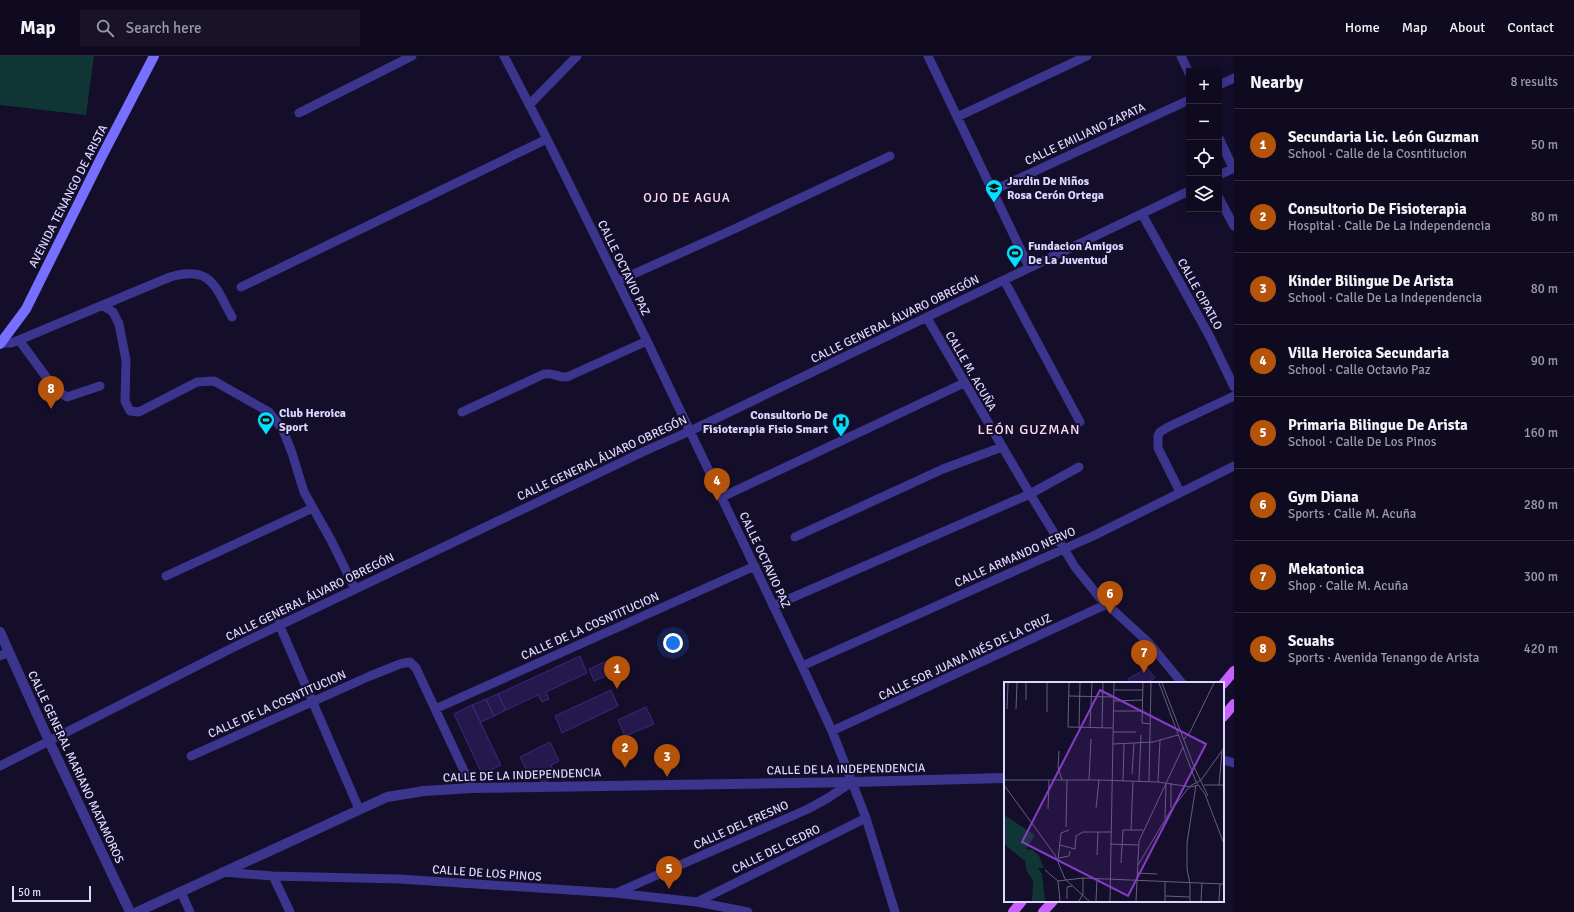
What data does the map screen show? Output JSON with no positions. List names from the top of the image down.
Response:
{
  "streets": {
    "main road": ["AVENIDA TENANGO DE ARISTA"],
    "street": [
      "CALLE EMILIANO ZAPATA",
      "CALLE OCTAVIO PAZ",
      "CALLE CIPATLO",
      "CALLE GENERAL ÁLVARO OBREGÓN",
      "CALLE M. ACUÑA",
      "CALLE ARMANDO NERVO",
      "CALLE DE LA COSNTITUCION",
      "CALLE SOR JUANA INÉS DE LA CRUZ",
      "CALLE GENERAL MARIANO MATAMOROS",
      "CALLE DE LA INDEPENDENCIA",
      "CALLE DEL FRESNO",
      "CALLE DEL CEDRO",
      "CALLE DE LOS PINOS"
    ]
  },
  "crossings": [
    ["CALLE OCTAVIO PAZ", "CALLE GENERAL ÁLVARO OBREGÓN"],
    ["CALLE OCTAVIO PAZ", "CALLE ARMANDO NERVO"],
    ["CALLE OCTAVIO PAZ", "CALLE DE LA COSNTITUCION"],
    ["CALLE OCTAVIO PAZ", "CALLE SOR JUANA INÉS DE LA CRUZ"],
    ["CALLE OCTAVIO PAZ", "CALLE DE LA INDEPENDENCIA"],
    ["CALLE OCTAVIO PAZ", "CALLE DEL FRESNO"],
    ["CALLE OCTAVIO PAZ", "CALLE DEL CEDRO"],
    ["CALLE CIPATLO", "CALLE GENERAL ÁLVARO OBREGÓN"],
    ["CALLE GENERAL ÁLVARO OBREGÓN", "CALLE M. ACUÑA"],
    ["CALLE GENERAL ÁLVARO OBREGÓN", "CALLE GENERAL MARIANO MATAMOROS"],
    ["CALLE M. ACUÑA", "CALLE ARMANDO NERVO"],
    ["CALLE M. ACUÑA", "CALLE SOR JUANA INÉS DE LA CRUZ"],
    ["CALLE DE LA INDEPENDENCIA", "CALLE DEL FRESNO"],
    ["CALLE DE LA INDEPENDENCIA", "CALLE DE LOS PINOS"],
    ["CALLE DEL FRESNO", "CALLE DE LOS PINOS"],
    ["CALLE DEL CEDRO", "CALLE DE LOS PINOS"]
  ],
  "districts": ["OJO DE AGUA", "LEÓN GUZMAN"],
  "places": {
    "school or university": ["Jardin De Niños Rosa Cerón Ortega"],
    "sports": ["Fundacion Amigos De La Juventud", "Club Heroica Sport"],
    "hospital": ["Consultorio De Fisioterapia Fisio Smart"]
  },
  "scale_bar": "50 m",
  "page": {
    "header": "Map",
    "search": "Search here",
    "nav": [
      "Home",
      "Map",
      "About",
      "Contact"
    ],
    "heading": ["Nearby", "8 results"],
    "map_buttons": ["+", "−"],
    "list": [
      {
        "mark": "1",
        "name": "Secundaria Lic. León Guzman",
        "note": "School · Calle de la Cosntitucion",
        "value": "50 m"
      },
      {
        "mark": "2",
        "name": "Consultorio De Fisioterapia",
        "note": "Hospital · Calle De La Independencia",
        "value": "80 m"
      },
      {
        "mark": "3",
        "name": "Kinder Bilingue De Arista",
        "note": "School · Calle De La Independencia",
        "value": "80 m"
      },
      {
        "mark": "4",
        "name": "Villa Heroica Secundaria",
        "note": "School · Calle Octavio Paz",
        "value": "90 m"
      },
      {
        "mark": "5",
        "name": "Primaria Bilingue De Arista",
        "note": "School · Calle De Los Pinos",
        "value": "160 m"
      },
      {
        "mark": "6",
        "name": "Gym Diana",
        "note": "Sports · Calle M. Acuña",
        "value": "280 m"
      },
      {
        "mark": "7",
        "name": "Mekatonica",
        "note": "Shop · Calle M. Acuña",
        "value": "300 m"
      },
      {
        "mark": "8",
        "name": "Scuahs",
        "note": "Sports · Avenida Tenango de Arista",
        "value": "420 m"
      }
    ],
    "pins": [
      "8",
      "4",
      "6",
      "7",
      "1",
      "2",
      "3",
      "5"
    ],
    "scale": "50 m"
  }
}
